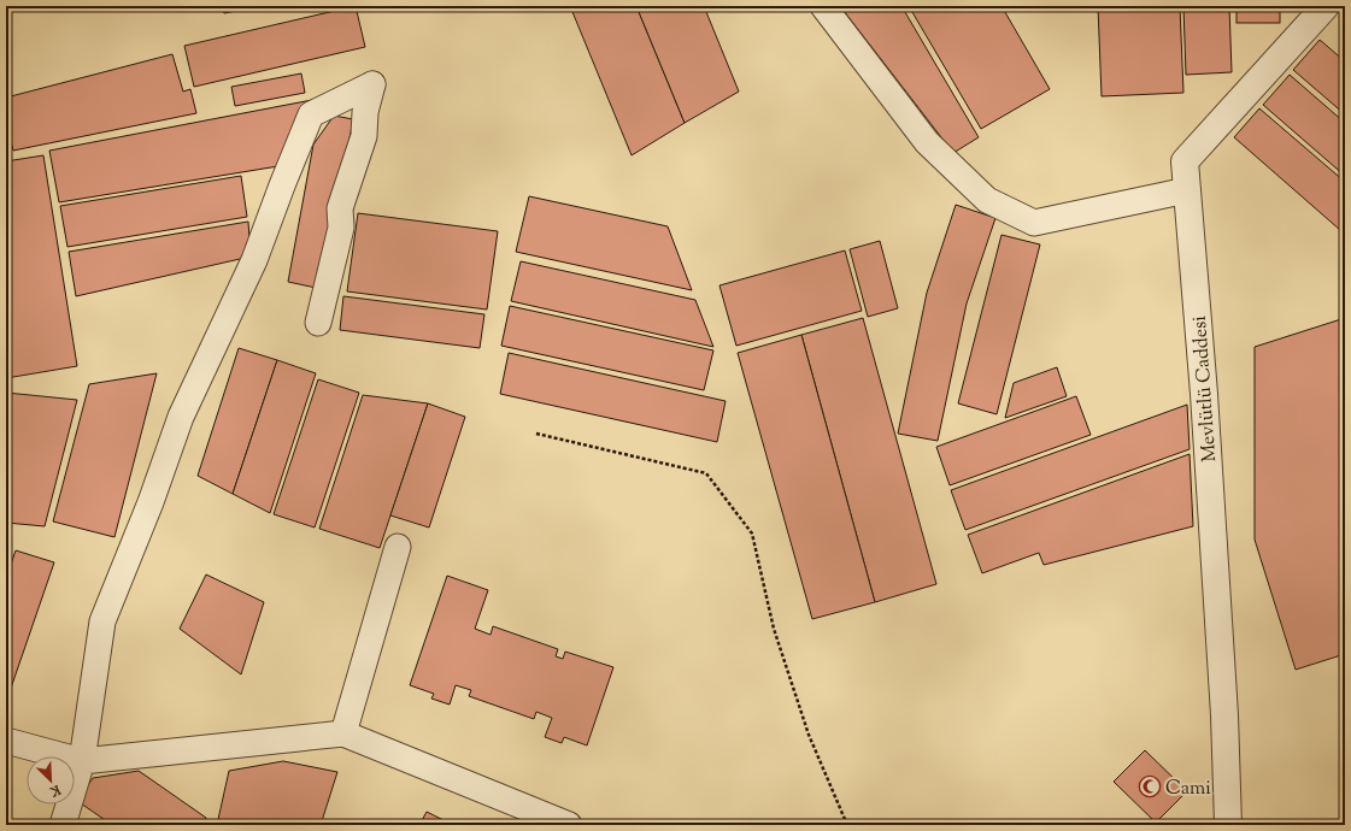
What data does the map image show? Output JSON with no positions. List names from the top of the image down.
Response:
{
  "streets": {
    "street": ["Mevlütlü Caddesi"]
  },
  "places": {
    "mosque": ["Cami"]
  },
  "north": "bottom right"
}
